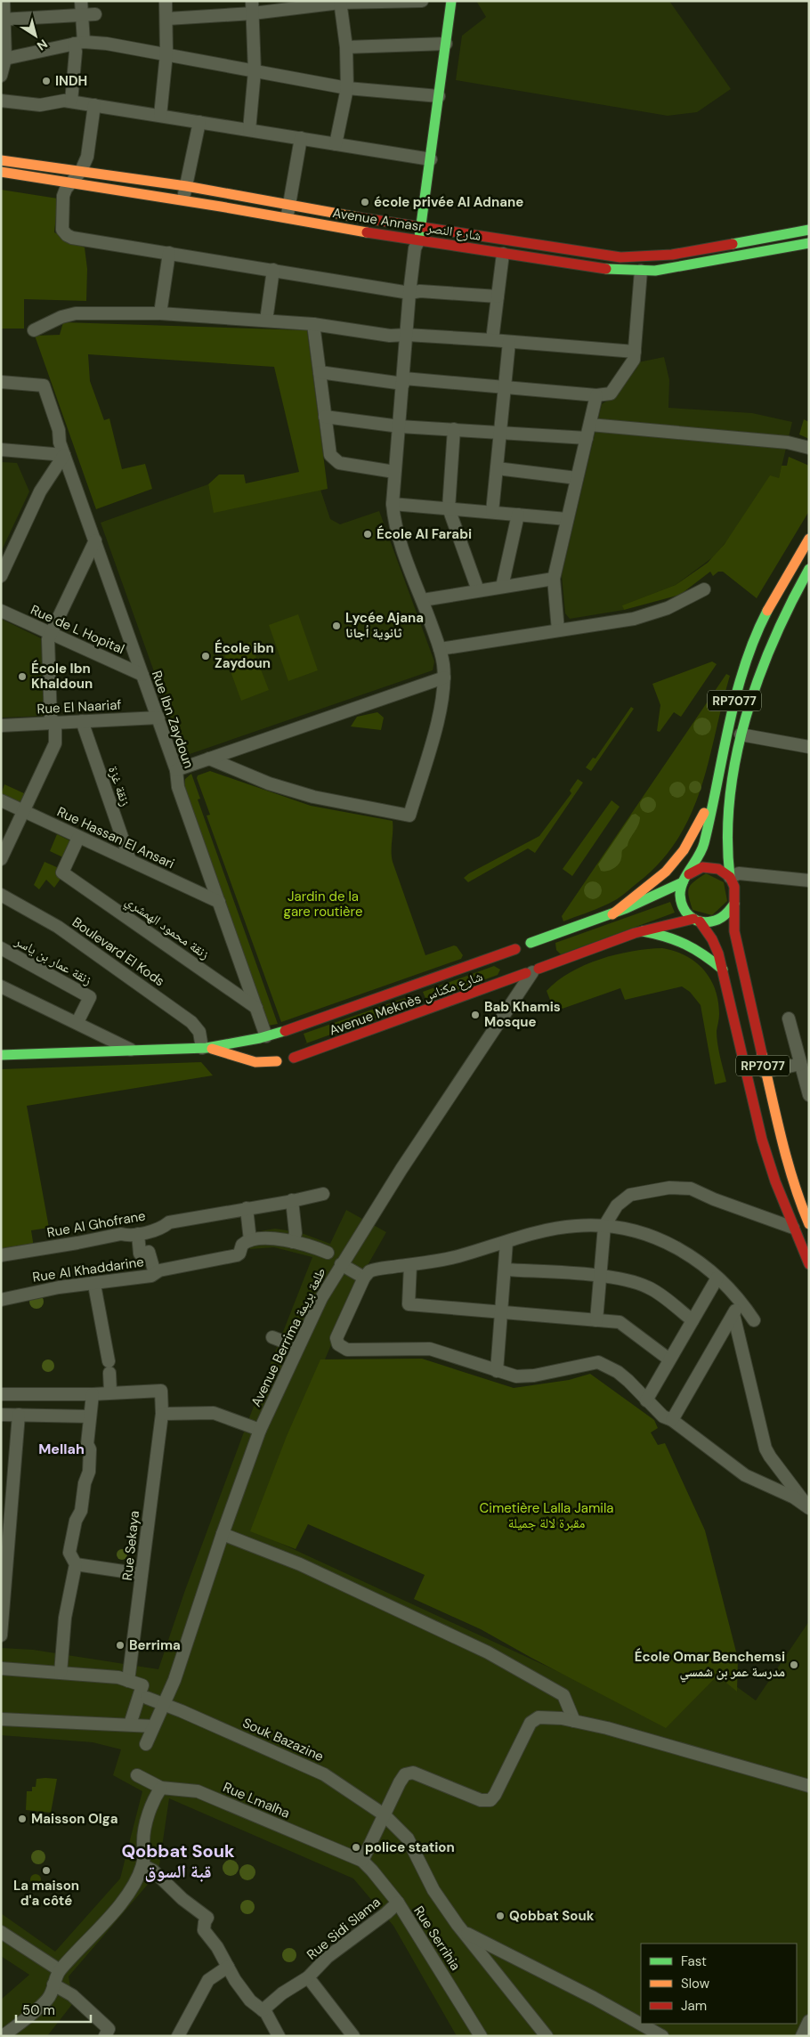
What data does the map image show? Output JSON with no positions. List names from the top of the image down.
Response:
{
  "streets": {
    "main road": ["Avenue Annasr شارع النصر", "RP7077", "Avenue Meknès شارع مكناس"],
    "street": [
      "Rue de L Hopital",
      "Rue El Naariaf",
      "Rue Ibn Zaydoun",
      "زنقة غزة",
      "Rue Hassan El Ansari",
      "زنقة محمود الهمشري",
      "Boulevard El Kods",
      "زنقة عمار بن ياسر",
      "Rue Al Ghofrane",
      "Rue Al Khaddarine",
      "Avenue Berrima طلعة بريمة",
      "Rue Sekaya",
      "Souk Bazazine",
      "Rue Lmalha",
      "Rue Sidi Slama",
      "Rue Serrihia"
    ]
  },
  "crossings": [
    ["Rue de L Hopital", "Rue Ibn Zaydoun"],
    ["RP7077", "Avenue Meknès شارع مكناس"],
    ["Rue El Naariaf", "Rue Ibn Zaydoun"],
    ["Rue El Naariaf", "زنقة غزة"],
    ["Rue Ibn Zaydoun", "Rue Hassan El Ansari"],
    ["Rue Ibn Zaydoun", "زنقة محمود الهمشري"],
    ["Rue Ibn Zaydoun", "Avenue Meknès شارع مكناس"],
    ["زنقة غزة", "Rue Hassan El Ansari"],
    ["Rue Hassan El Ansari", "زنقة محمود الهمشري"],
    ["Boulevard El Kods", "Avenue Meknès شارع مكناس"],
    ["Avenue Meknès شارع مكناس", "Avenue Berrima طلعة بريمة"],
    ["Avenue Berrima طلعة بريمة", "Souk Bazazine"],
    ["Rue Lmalha", "Rue Serrihia"],
    ["Rue Sidi Slama", "Rue Serrihia"]
  ],
  "districts": ["Mellah", "Qobbat Souk قبة السوق"],
  "parks": ["Jardin de la gare routière", "Cimetière Lalla Jamila مقبرة لالة جميلة"],
  "places": [
    "INDH",
    "école privée Al Adnane",
    "École Al Farabi",
    "Lycée Ajana ثانوية أجانا",
    "École ibn Zaydoun",
    "École Ibn Khaldoun",
    "Bab Khamis Mosque",
    "Berrima",
    "École Omar Benchemsi مدرسة عمر بن شمسي",
    "Maisson Olga",
    "police station",
    "La maison d'a côté",
    "Qobbat Souk"
  ],
  "legend": ["Fast", "Slow", "Jam"],
  "scale_bar": "50 m",
  "north": "bottom right"
}
